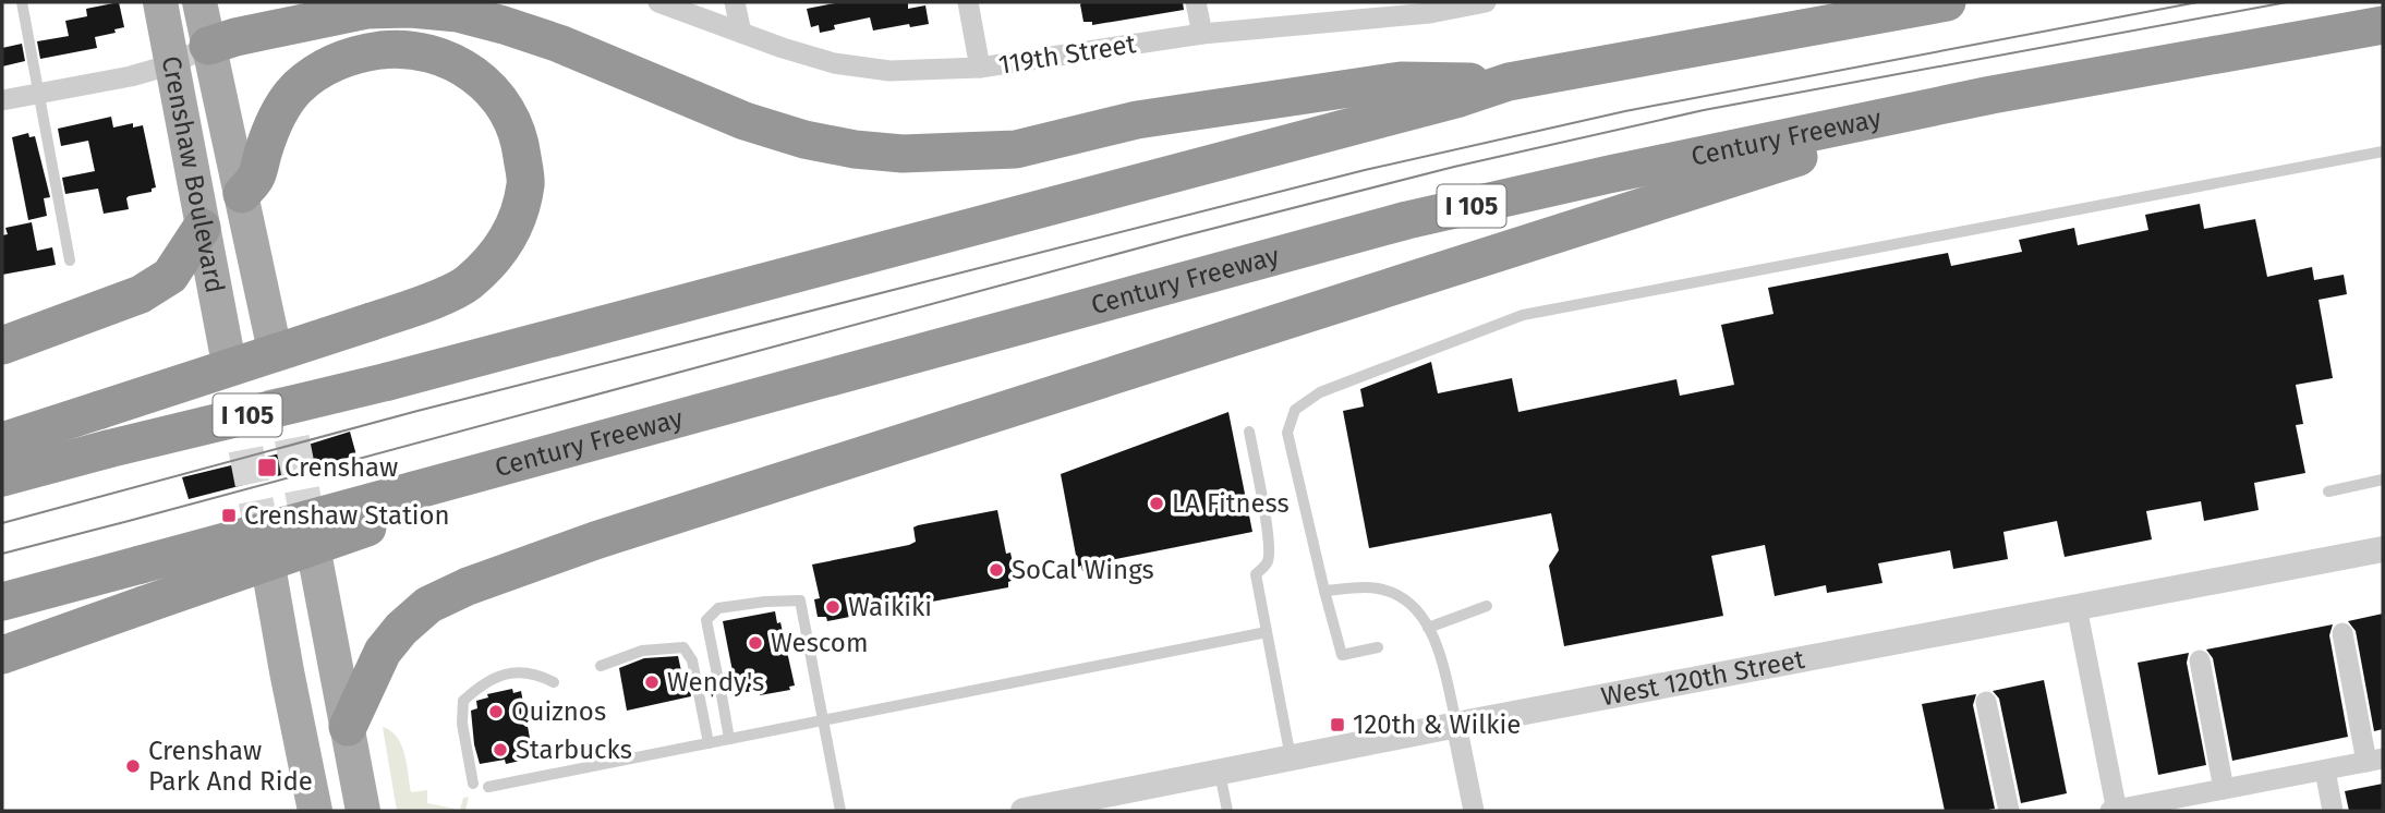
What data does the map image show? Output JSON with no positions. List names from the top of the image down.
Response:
{
  "streets": {
    "highway": ["Century Freeway", "I 105"],
    "main road": ["Crenshaw Boulevard"],
    "street": ["119th Street", "West 120th Street"]
  },
  "places": {
    "transit": ["Crenshaw", "Crenshaw Station", "120th & Wilkie"],
    "other": [
      "LA Fitness",
      "SoCal Wings",
      "Waikiki",
      "Wescom",
      "Wendy's",
      "Quiznos",
      "Starbucks",
      "Crenshaw Park And Ride"
    ]
  }
}
